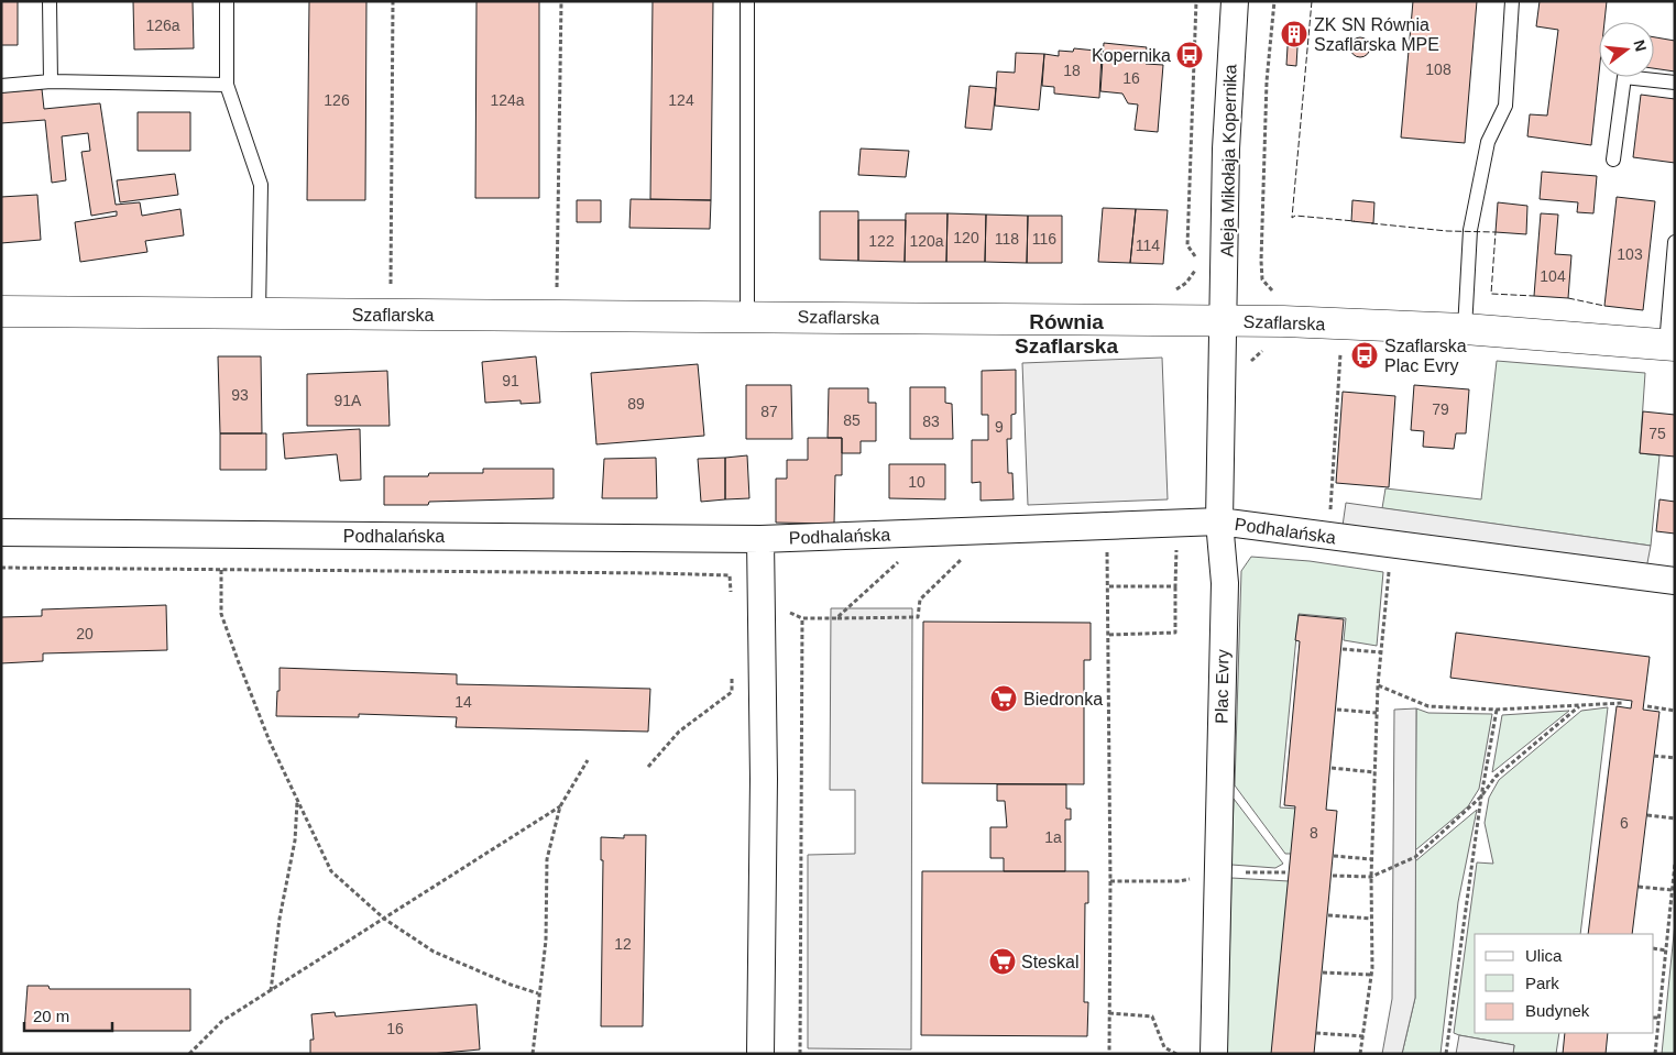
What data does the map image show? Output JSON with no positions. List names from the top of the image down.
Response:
{
  "streets": {
    "street": [
      "Aleja Mikołaja Kopernika",
      "Szaflarska",
      "Podhalańska",
      "Plac Evry"
    ]
  },
  "crossings": [
    ["Aleja Mikołaja Kopernika", "Szaflarska"],
    ["Aleja Mikołaja Kopernika", "Plac Evry"],
    ["Szaflarska", "Plac Evry"],
    ["Podhalańska", "Plac Evry"]
  ],
  "districts": ["Równia Szaflarska"],
  "places": {
    "building": ["ZK SN Równia Szaflarska MPE"],
    "bus stop": ["Kopernika", "Szaflarska Plac Evry"],
    "supermarket": ["Biedronka", "Steskal"]
  },
  "house_numbers": [
    "126a",
    "108",
    "18",
    "16",
    "126",
    "124a",
    "124",
    "120",
    "118",
    "116",
    "122",
    "120a",
    "114",
    "103",
    "104",
    "91",
    "93",
    "91A",
    "89",
    "79",
    "87",
    "85",
    "83",
    "9",
    "75",
    "10",
    "20",
    "14",
    "6",
    "8",
    "1a",
    "12",
    "16"
  ],
  "legend": ["Ulica", "Park", "Budynek"],
  "scale_bar": "20 m",
  "north": "right"
}
